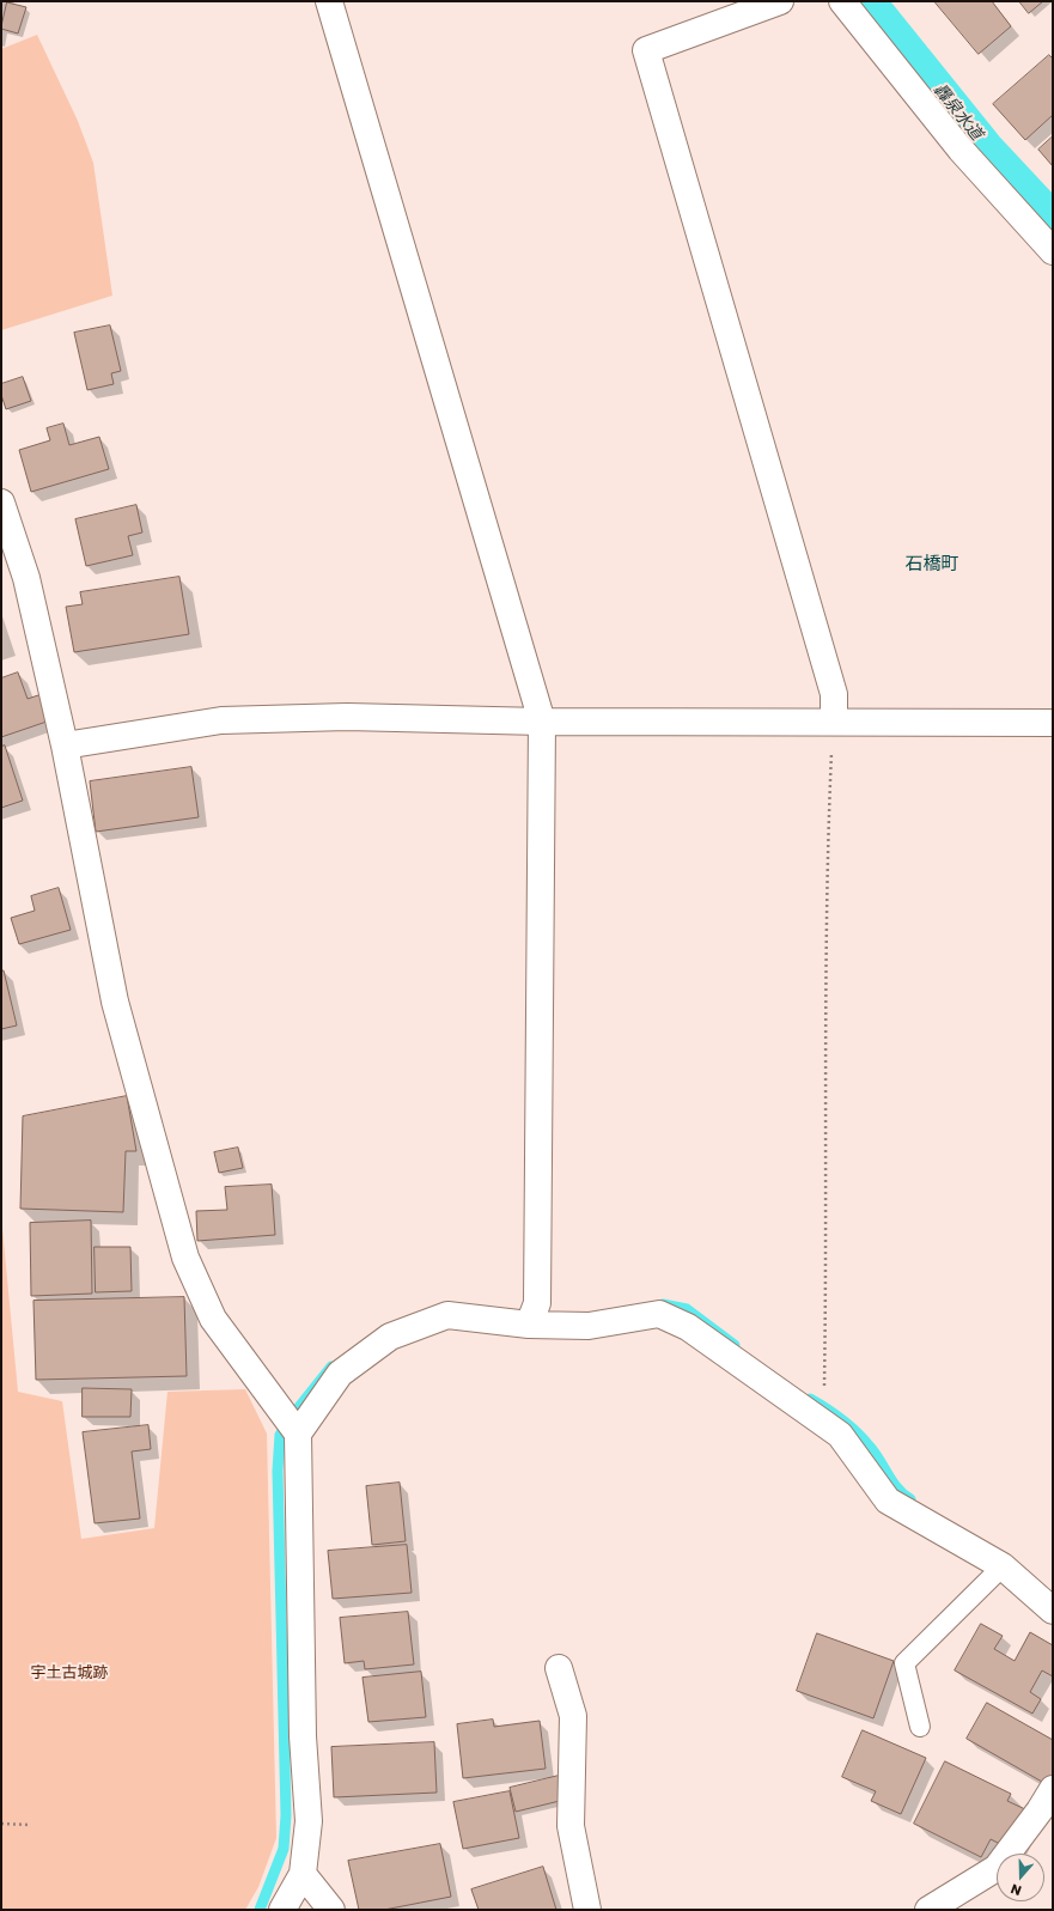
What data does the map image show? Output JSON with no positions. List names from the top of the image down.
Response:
{
  "districts": ["石橋町"],
  "water": ["轟泉水道"],
  "parks": ["宇土古城跡"],
  "north": "bottom"
}
